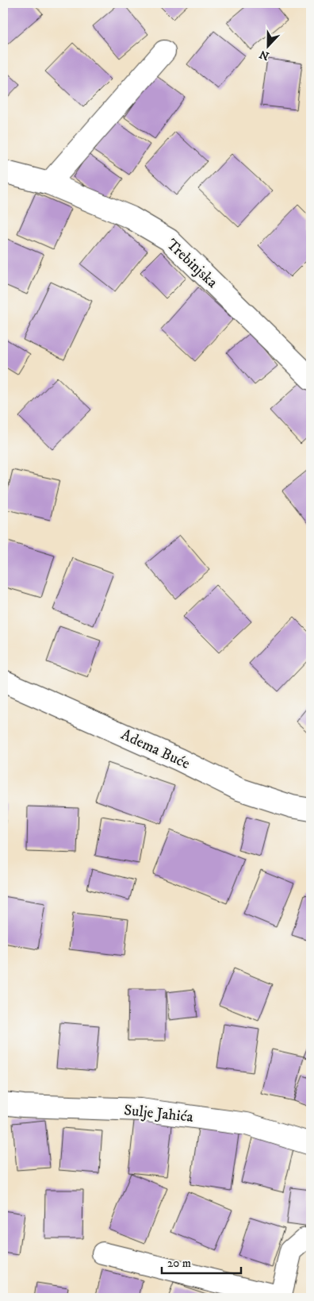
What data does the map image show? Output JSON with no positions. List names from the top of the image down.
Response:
{
  "streets": {
    "street": ["Trebinjska", "Adema Buće", "Sulje Jahića"]
  },
  "scale_bar": "20 m",
  "north": "bottom"
}
